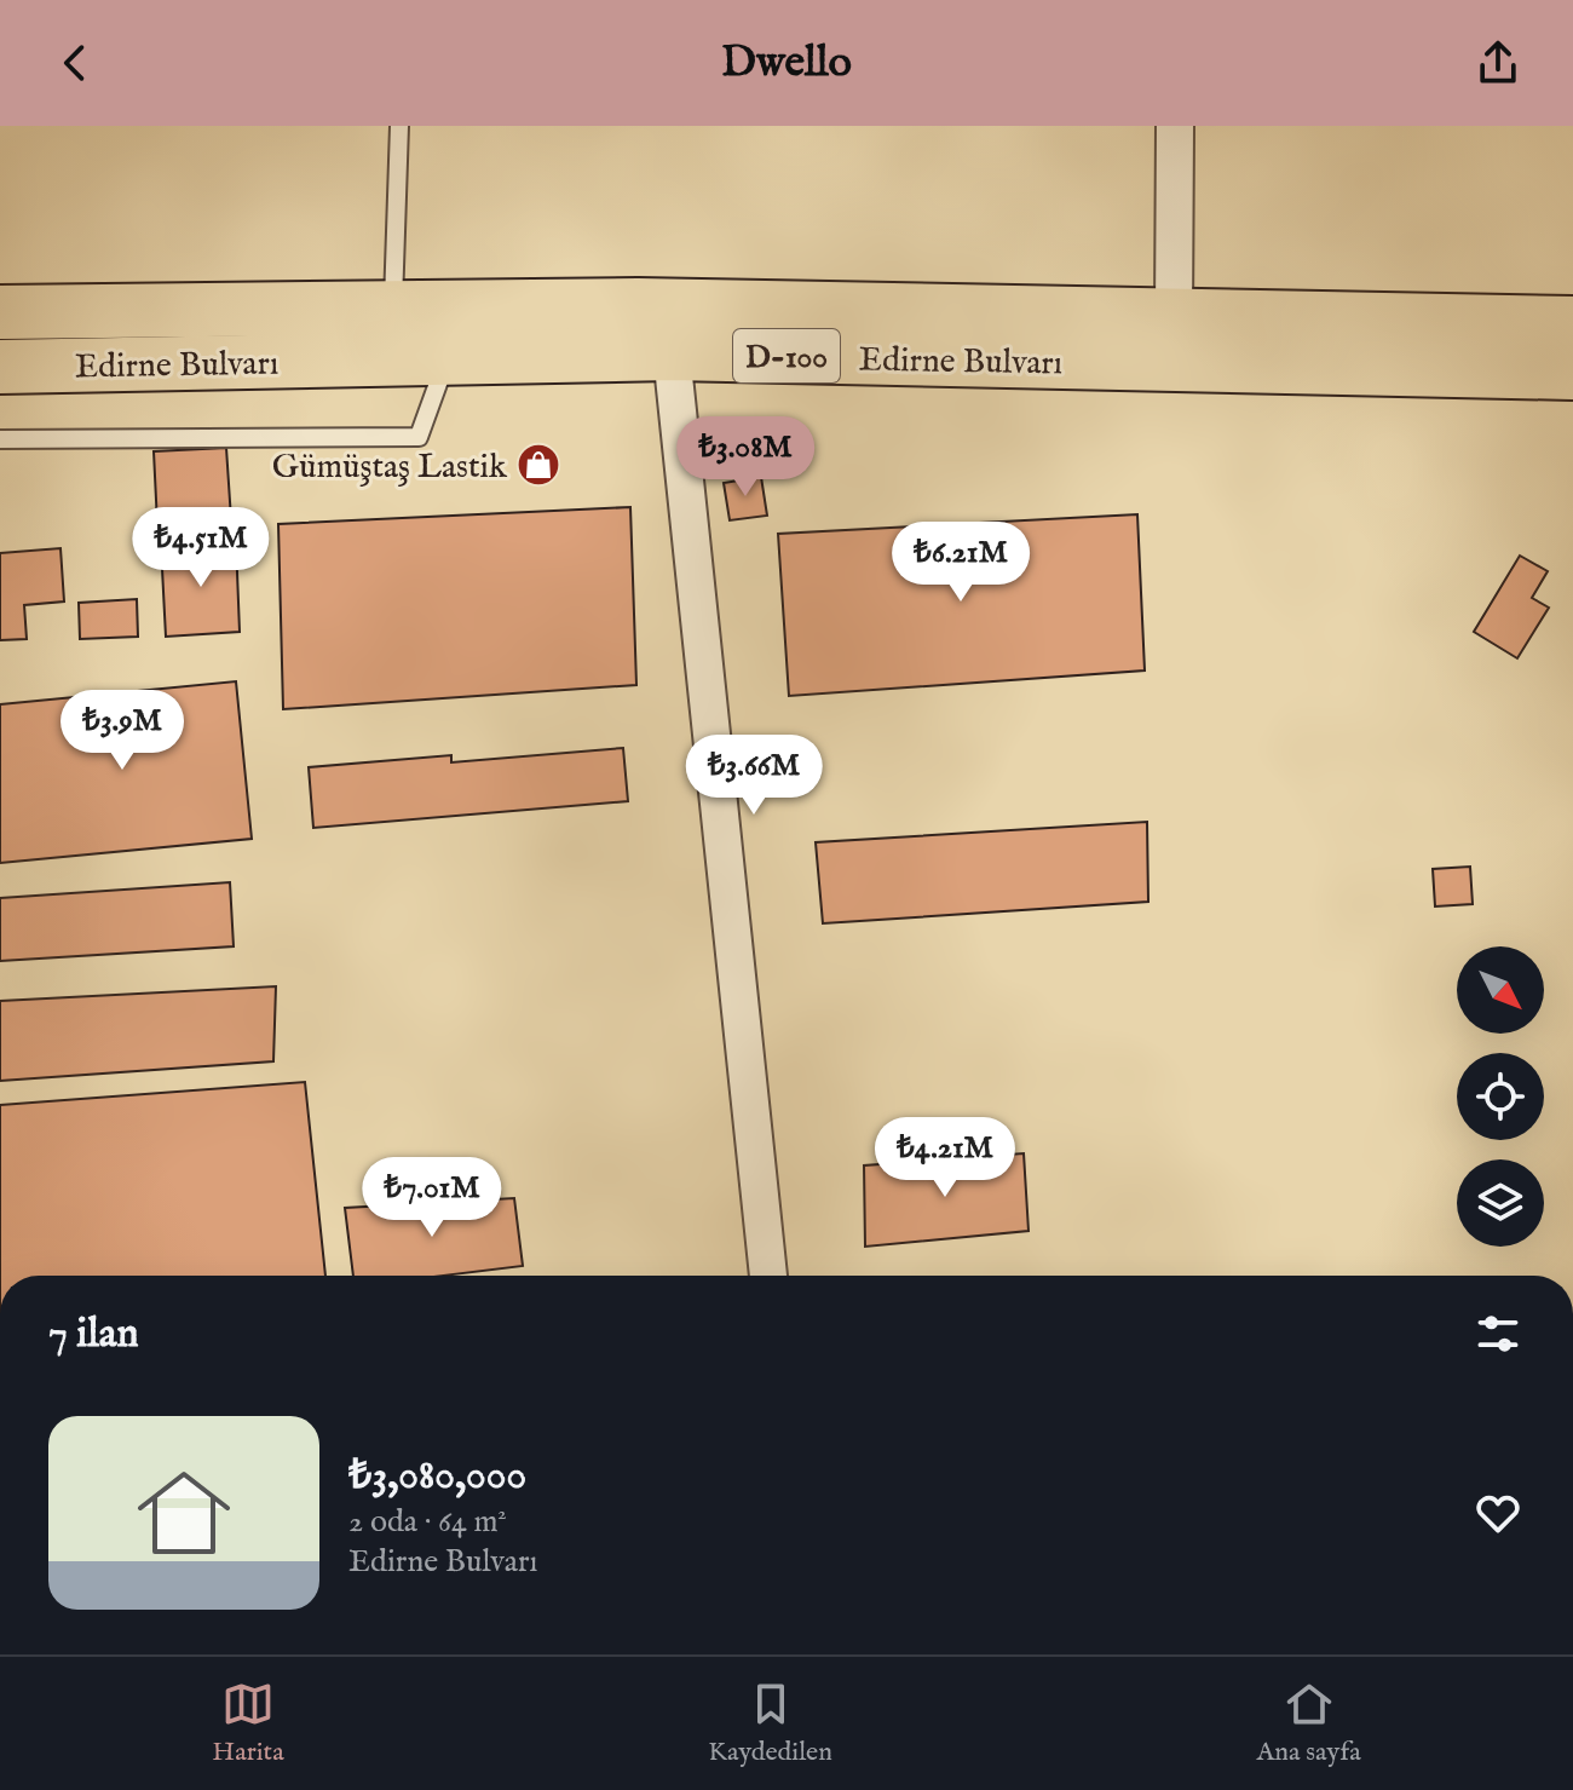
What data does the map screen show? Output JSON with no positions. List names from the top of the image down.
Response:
{
  "streets": {
    "highway": ["D-100", "Edirne Bulvarı"]
  },
  "places": {
    "shop": ["Gümüştaş Lastik"]
  },
  "north": "bottom right",
  "page": {
    "header": "Dwello",
    "price": [
      "₺3.08M",
      "₺4.51M",
      "₺6.21M",
      "₺3.9M",
      "₺3.66M",
      "₺4.21M",
      "₺7.01M"
    ],
    "heading": "7 ilan",
    "list": [
      {
        "name": "₺3,080,000",
        "note": "2 oda · 64 m² · Edirne Bulvarı"
      }
    ],
    "tabs": ["Harita", "Kaydedilen", "Ana sayfa"]
  }
}
